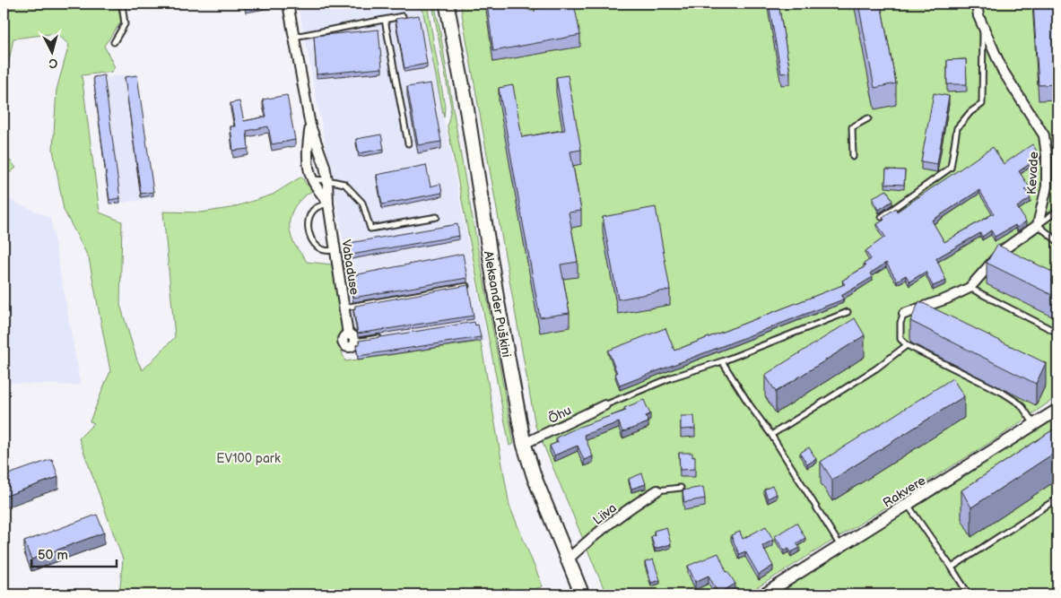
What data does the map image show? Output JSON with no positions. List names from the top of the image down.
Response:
{
  "streets": {
    "main road": ["Aleksander Puškini"],
    "street": [
      "Kevade",
      "Vabaduse",
      "Õhu",
      "Rakvere",
      "Liiva"
    ]
  },
  "crossings": [
    ["Aleksander Puškini", "Õhu"],
    ["Aleksander Puškini", "Liiva"]
  ],
  "parks": ["EV100 park"],
  "scale_bar": "50 m",
  "north": "bottom"
}
